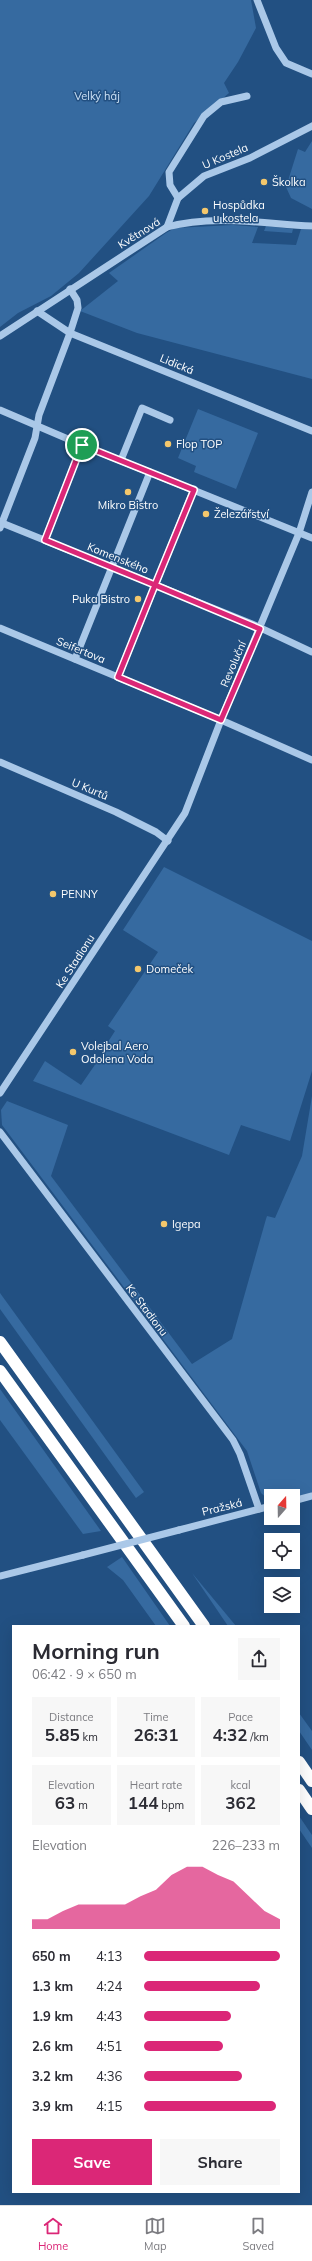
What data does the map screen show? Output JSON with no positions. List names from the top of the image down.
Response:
{
  "streets": {
    "street": [
      "U Kostela",
      "Květnová",
      "Lidická",
      "Komenského",
      "Seifertova",
      "Revoluční",
      "U Kurtů",
      "Ke Stadionu",
      "Pražská"
    ]
  },
  "crossings": [
    ["Květnová", "Lidická"],
    ["Komenského", "Revoluční"],
    ["Seifertova", "Revoluční"],
    ["Revoluční", "U Kurtů"],
    ["Revoluční", "Ke Stadionu"],
    ["U Kurtů", "Ke Stadionu"],
    ["Ke Stadionu", "Pražská"]
  ],
  "parks": ["Velký háj"],
  "places": [
    "Školka",
    "Hospůdka u kostela",
    "Flop TOP",
    "Mikro Bistro",
    "Železářství",
    "Puka Bistro",
    "PENNY",
    "Domeček",
    "Volejbal Aero Odolena Voda",
    "Igepa"
  ],
  "north": "top",
  "page": {
    "heading": ["Morning run", "06:42 · 9 × 650 m"],
    "stats": [
      ["Distance", "5.85 km"],
      ["Time", "26:31"],
      ["Pace", "4:32 /km"],
      ["Elevation", "63 m"],
      ["Heart rate", "144 bpm"],
      ["kcal", "362"]
    ],
    "chart": ["Elevation", "226–233 m"],
    "list": [
      {
        "name": "650 m",
        "note": "4:13"
      },
      {
        "name": "1.3 km",
        "note": "4:24"
      },
      {
        "name": "1.9 km",
        "note": "4:43"
      },
      {
        "name": "2.6 km",
        "note": "4:51"
      },
      {
        "name": "3.2 km",
        "note": "4:36"
      },
      {
        "name": "3.9 km",
        "note": "4:15"
      }
    ],
    "buttons": ["Save", "Share"],
    "tabs": ["Home", "Map", "Saved"]
  }
}
